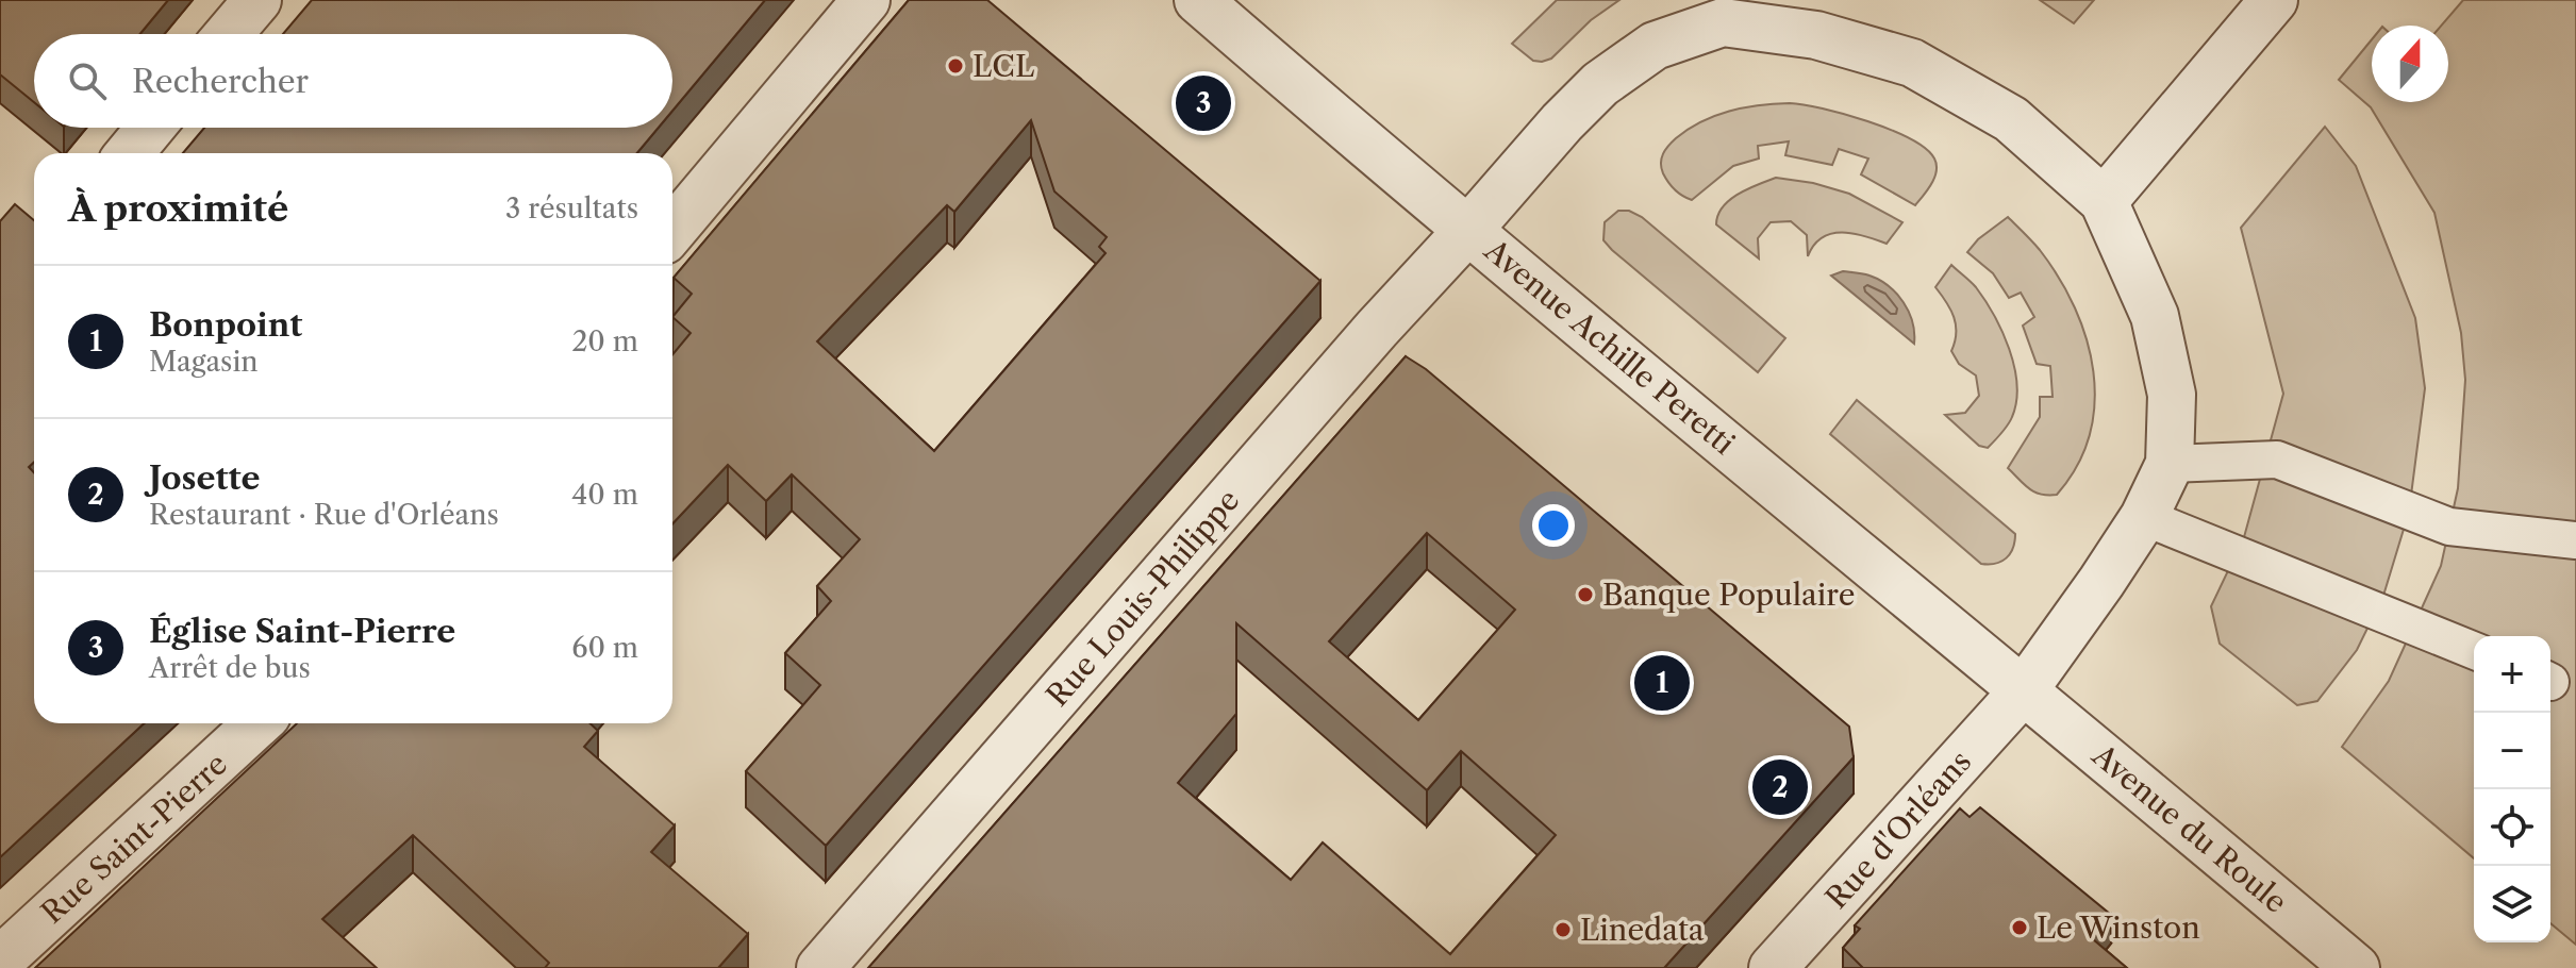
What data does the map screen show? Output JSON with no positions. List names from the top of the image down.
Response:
{
  "streets": {
    "street": [
      "Avenue Achille Peretti",
      "Rue Louis-Philippe",
      "Avenue du Roule",
      "Rue d'Orléans",
      "Rue Saint-Pierre"
    ]
  },
  "crossings": [
    ["Avenue Achille Peretti", "Rue Louis-Philippe"],
    ["Avenue Achille Peretti", "Avenue du Roule"],
    ["Avenue Achille Peretti", "Rue d'Orléans"],
    ["Avenue du Roule", "Rue d'Orléans"]
  ],
  "places": [
    "LCL",
    "Banque Populaire",
    "Le Winston",
    "Linedata"
  ],
  "north": "top",
  "page": {
    "search": "Rechercher",
    "pins": ["3", "1", "2"],
    "heading": ["À proximité", "3 résultats"],
    "list": [
      {
        "mark": "1",
        "name": "Bonpoint",
        "note": "Magasin",
        "value": "20 m"
      },
      {
        "mark": "2",
        "name": "Josette",
        "note": "Restaurant · Rue d'Orléans",
        "value": "40 m"
      },
      {
        "mark": "3",
        "name": "Église Saint-Pierre",
        "note": "Arrêt de bus",
        "value": "60 m"
      }
    ],
    "map_buttons": ["+", "−"]
  }
}
